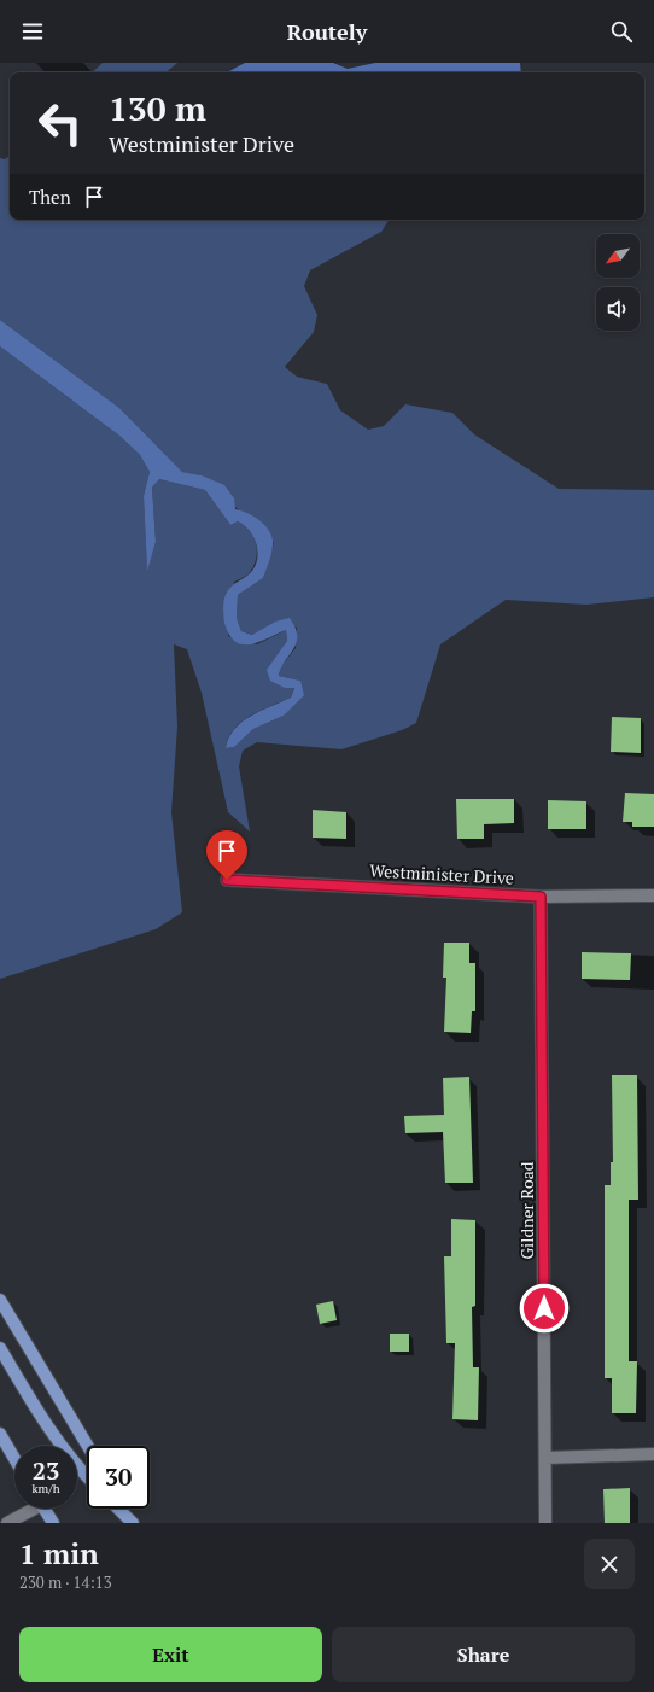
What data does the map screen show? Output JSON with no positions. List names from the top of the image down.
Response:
{
  "streets": {
    "street": ["Westminister Drive", "Gildner Road"]
  },
  "crossings": [
    ["Westminister Drive", "Gildner Road"]
  ],
  "north": "bottom left",
  "page": {
    "header": "Routely",
    "turn": ["130 m", "Westminister Drive"],
    "then": "Then",
    "speed": "23 km/h",
    "limit": "30",
    "heading": ["1 min", "230 m · 14:13"],
    "buttons": ["Exit", "Share"]
  }
}
